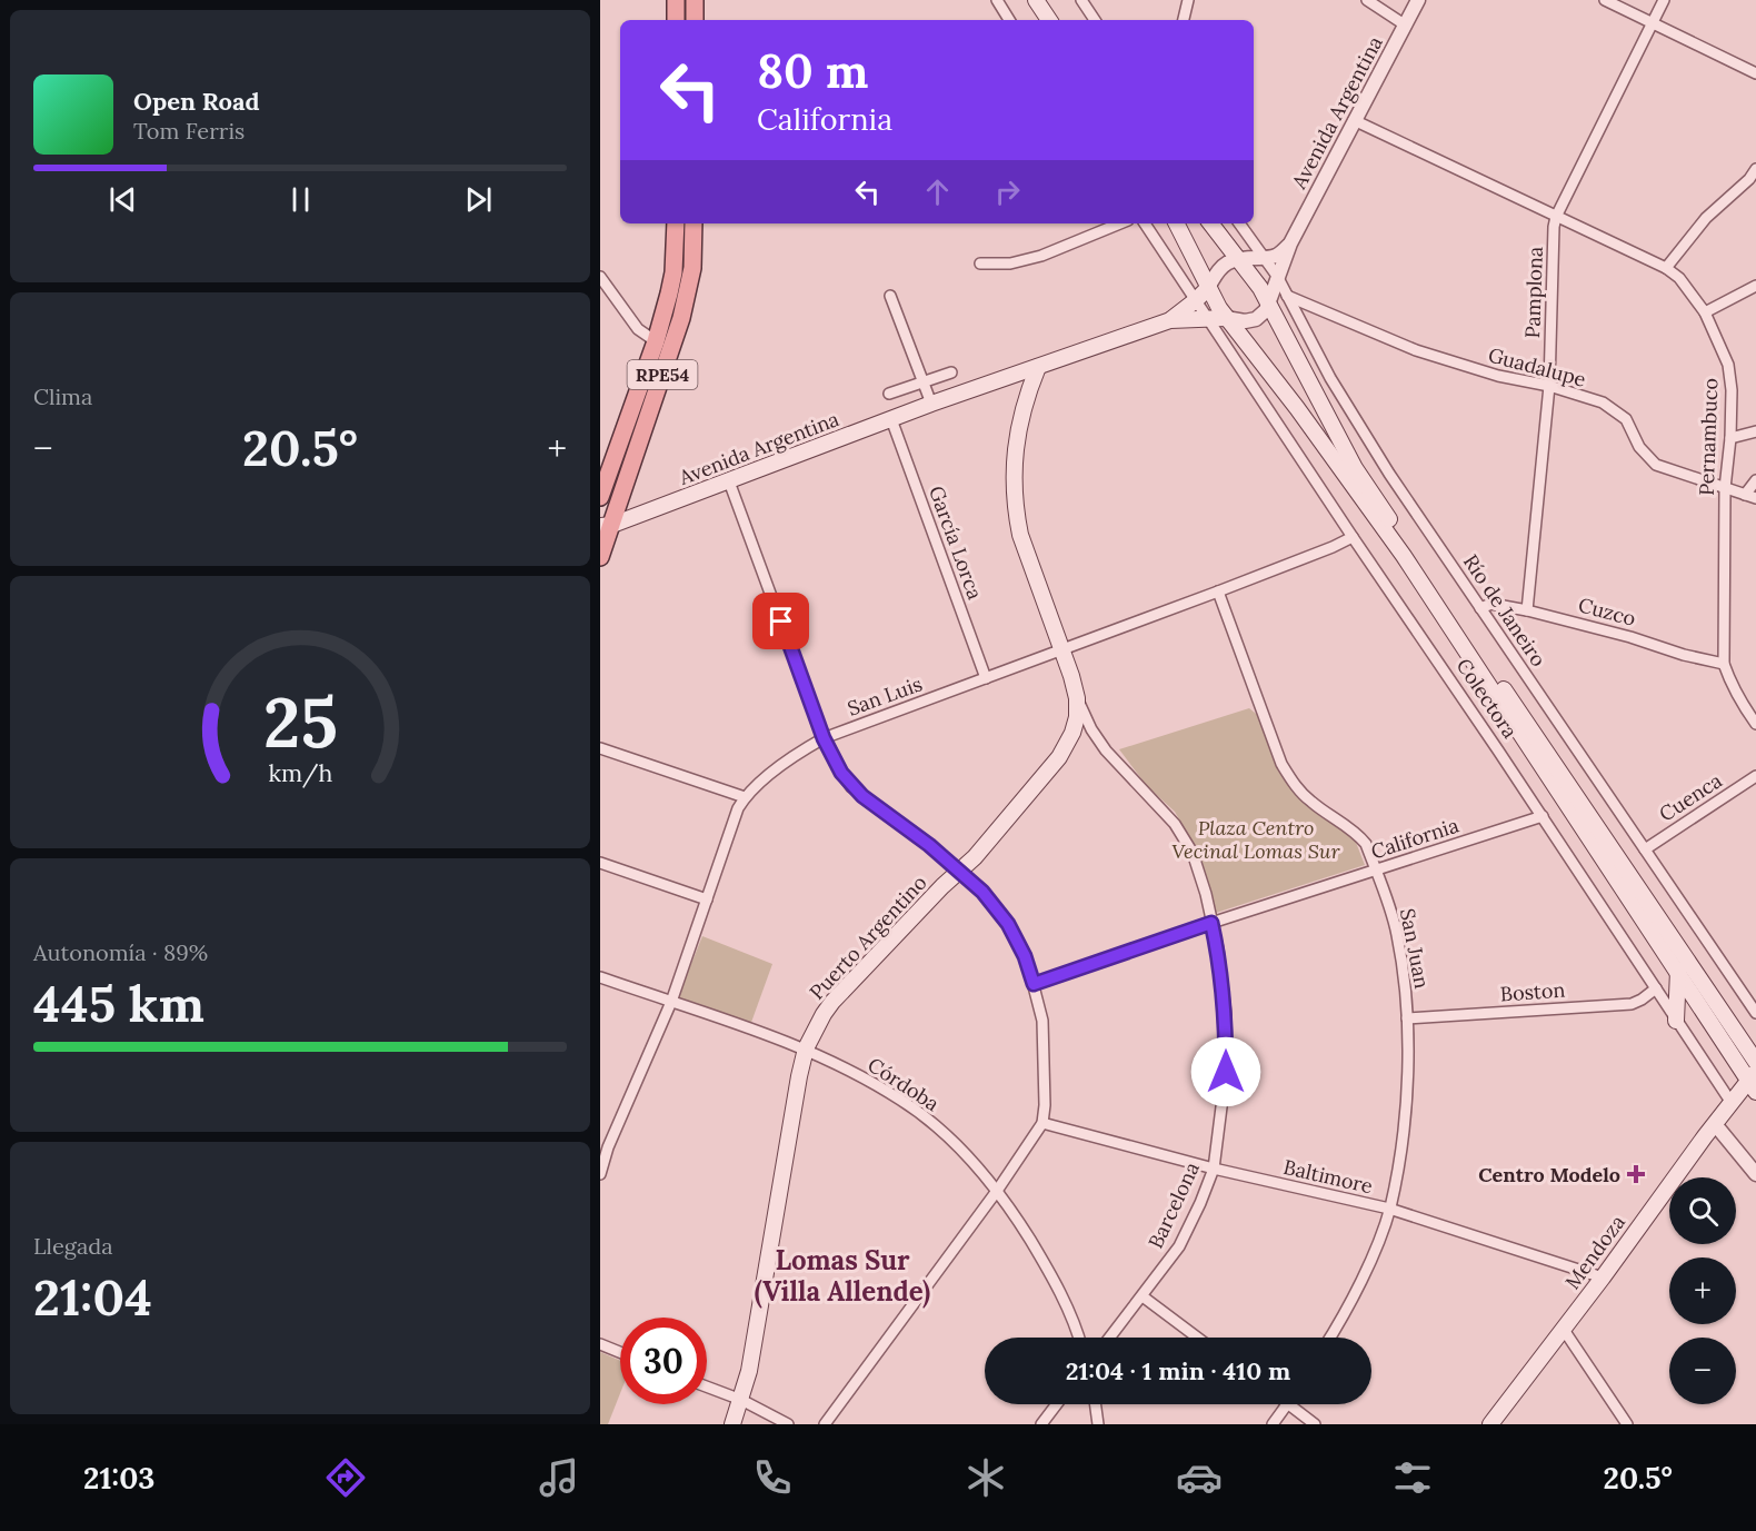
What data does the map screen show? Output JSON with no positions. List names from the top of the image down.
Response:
{
  "streets": {
    "main road": [
      "Avenida Argentina",
      "RPE54",
      "Puerto Argentino",
      "Mendoza"
    ],
    "street": [
      "Pamplona",
      "Guadalupe",
      "Pernambuco",
      "García Lorca",
      "Río de Janeiro",
      "Cuzco",
      "San Luis",
      "Colectora",
      "Cuenca",
      "California",
      "San Juan",
      "Boston",
      "Córdoba",
      "Baltimore",
      "Barcelona"
    ]
  },
  "crossings": [
    ["Avenida Argentina", "RPE54"],
    ["Avenida Argentina", "Pernambuco"],
    ["Avenida Argentina", "García Lorca"],
    ["Avenida Argentina", "Río de Janeiro"],
    ["Avenida Argentina", "Colectora"],
    ["Avenida Argentina", "Puerto Argentino"],
    ["Pamplona", "Guadalupe"],
    ["Pamplona", "Pernambuco"],
    ["Pamplona", "Cuzco"],
    ["Guadalupe", "Pernambuco"],
    ["Guadalupe", "Río de Janeiro"],
    ["Pernambuco", "Cuzco"],
    ["García Lorca", "San Luis"],
    ["Río de Janeiro", "Cuzco"],
    ["Río de Janeiro", "Cuenca"],
    ["San Luis", "Colectora"],
    ["San Luis", "Puerto Argentino"],
    ["San Luis", "San Juan"],
    ["San Luis", "Córdoba"],
    ["Colectora", "California"],
    ["Colectora", "Boston"],
    ["Colectora", "Mendoza"],
    ["California", "San Juan"],
    ["California", "Barcelona"],
    ["Puerto Argentino", "Córdoba"],
    ["Puerto Argentino", "Barcelona"],
    ["San Juan", "Boston"],
    ["San Juan", "Baltimore"],
    ["Baltimore", "Barcelona"],
    ["Baltimore", "Mendoza"]
  ],
  "districts": ["Lomas Sur (Villa Allende)"],
  "parks": ["Plaza Centro Vecinal Lomas Sur"],
  "places": {
    "health": ["Centro Modelo"]
  },
  "page": {
    "turn": ["80 m", "California"],
    "song": ["Open Road", "Tom Ferris"],
    "tile": [
      "Clima",
      ["Autonomía · 89%", "445 km"],
      ["Llegada", "21:04"]
    ],
    "heat": ["−", "20.5°", "+"],
    "map_buttons": ["+", "−"],
    "limit": "30",
    "trip": "21:04 · 1 min · 410 m",
    "tabs": ["21:03", "20.5°"],
    "gauge": ["25", "km/h"]
  }
}
